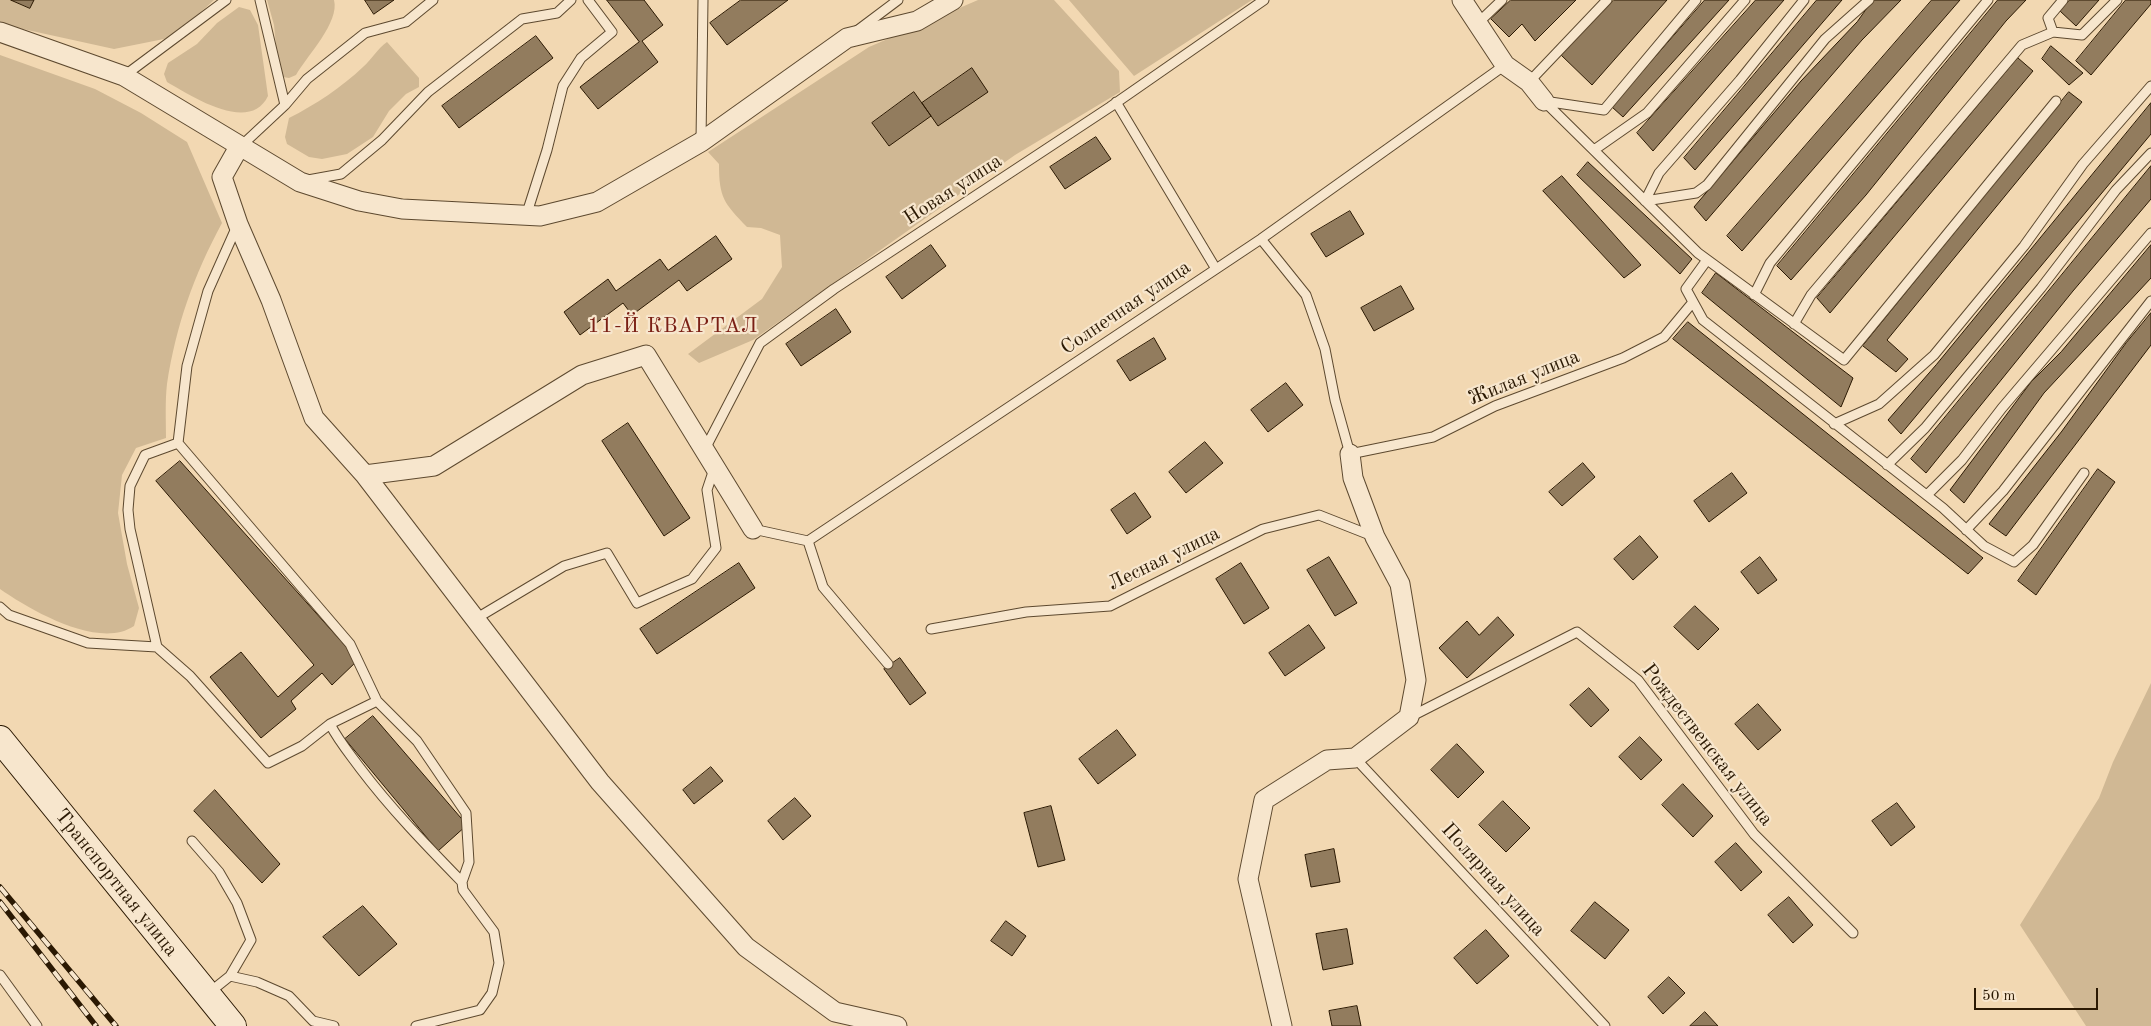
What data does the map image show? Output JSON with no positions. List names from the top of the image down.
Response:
{
  "streets": {
    "main road": ["Транспортная улица"],
    "lane": [
      "Новая улица",
      "Солнечная улица",
      "Жилая улица",
      "Лесная улица",
      "Рождественская улица",
      "Полярная улица"
    ]
  },
  "districts": ["11-Й КВАРТАЛ"],
  "scale_bar": "50 m"
}
